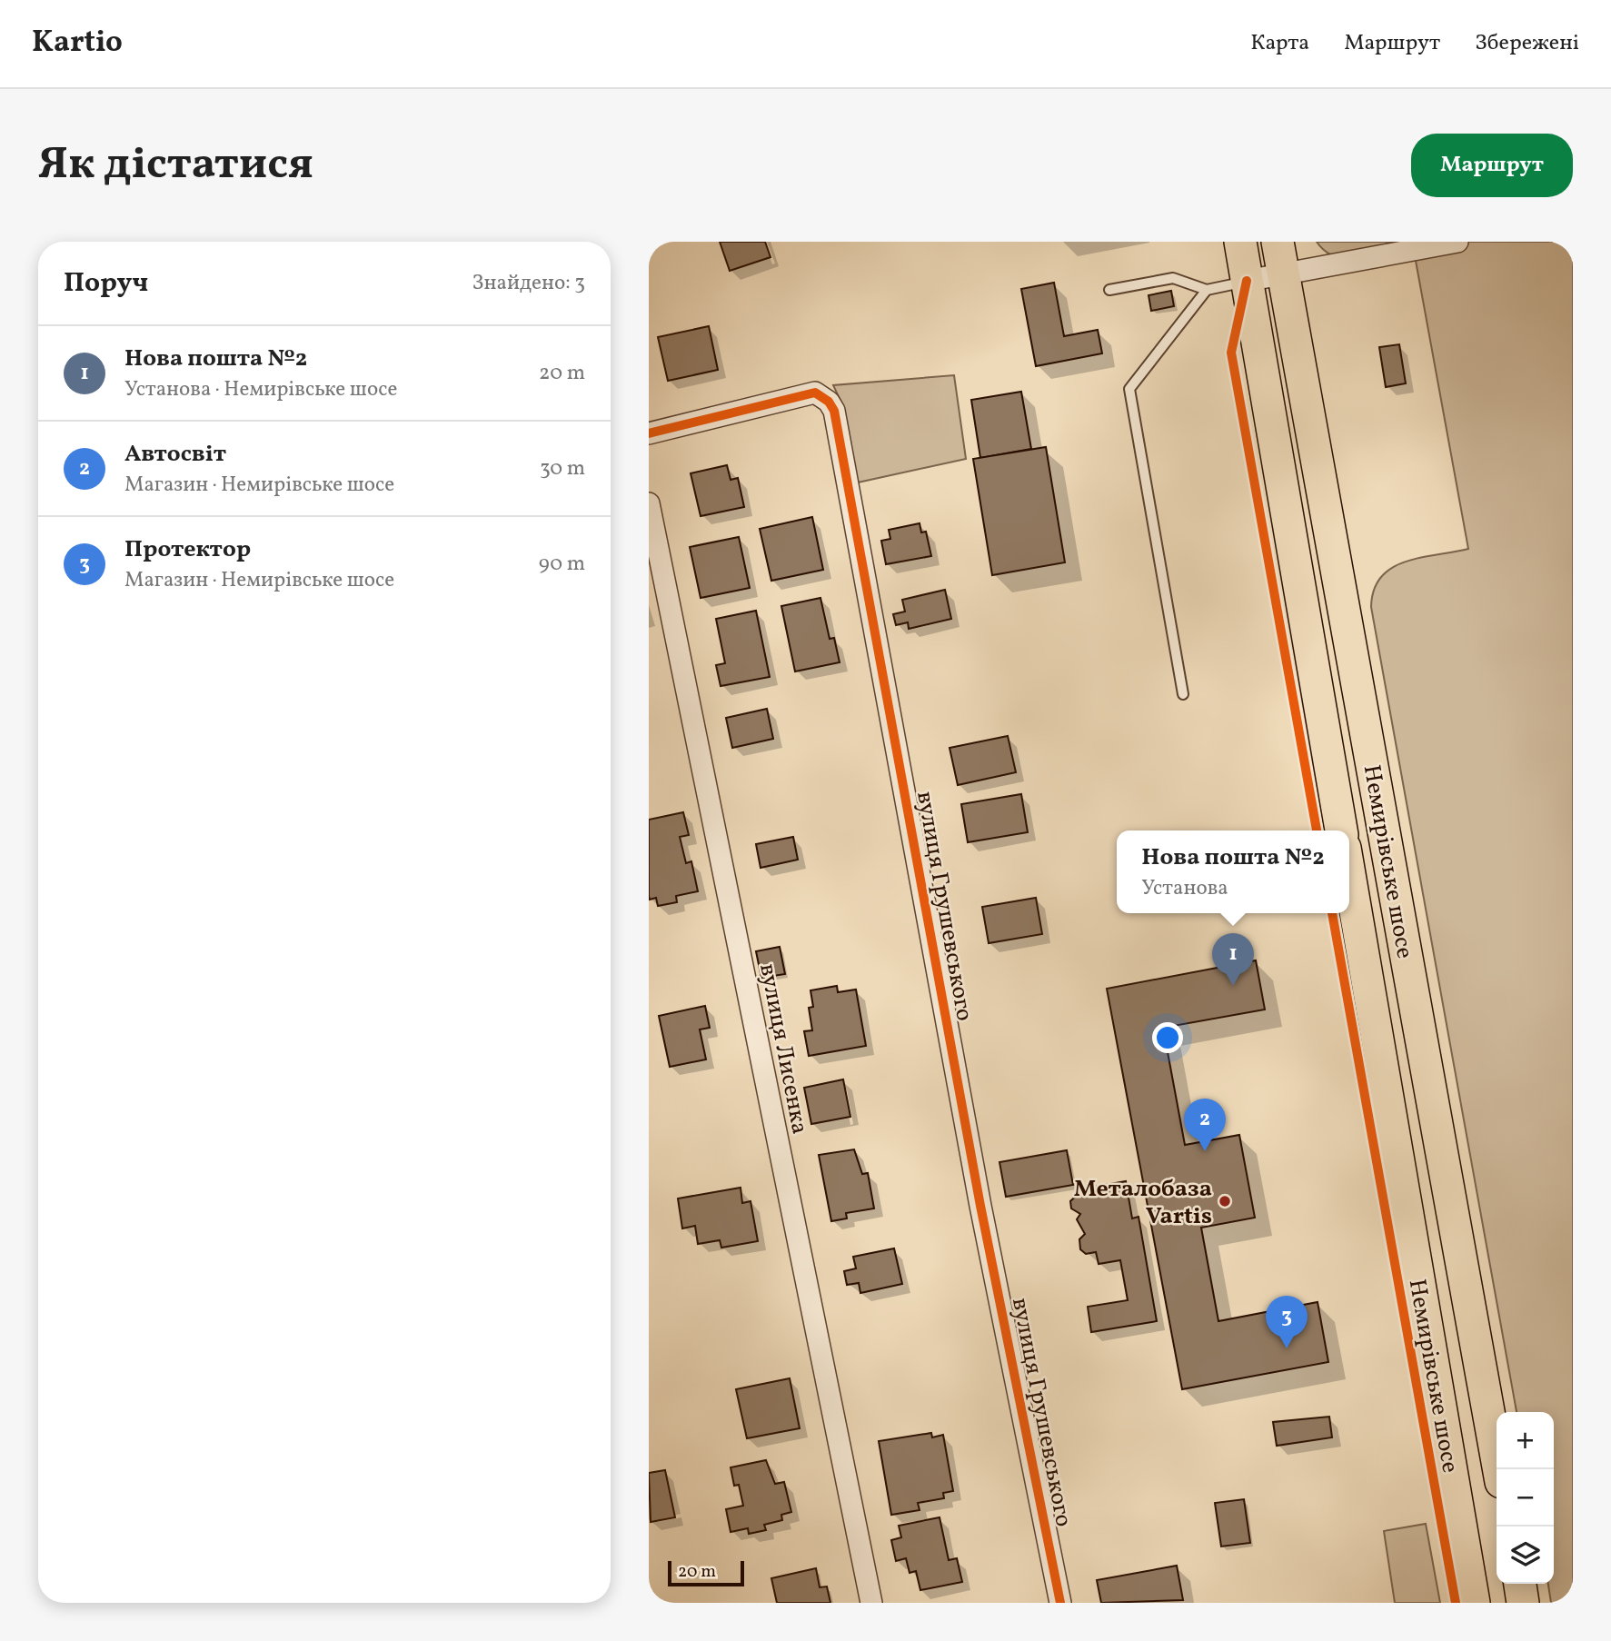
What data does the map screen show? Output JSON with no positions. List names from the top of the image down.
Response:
{
  "streets": {
    "main road": ["Немирівське шосе"],
    "street": ["вулиця Грушевського", "вулиця Лисенка"]
  },
  "places": ["Металобаза Vartis"],
  "scale_bar": "20 m",
  "page": {
    "header": "Kartio",
    "nav": ["Карта", "Маршрут", "Збережені"],
    "buttons": "Маршрут",
    "title": "Як дістатися",
    "heading": ["Поруч", "Знайдено: 3"],
    "list": [
      {
        "mark": "1",
        "name": "Нова пошта №2",
        "note": "Установа · Немирівське шосе",
        "value": "20 m"
      },
      {
        "mark": "2",
        "name": "Автосвіт",
        "note": "Магазин · Немирівське шосе",
        "value": "30 m"
      },
      {
        "mark": "3",
        "name": "Протектор",
        "note": "Магазин · Немирівське шосе",
        "value": "90 m"
      }
    ],
    "popup": ["Нова пошта №2", "Установа"],
    "pins": ["1", "2", "3"],
    "map_buttons": ["+", "−"],
    "scale": "20 m"
  }
}
